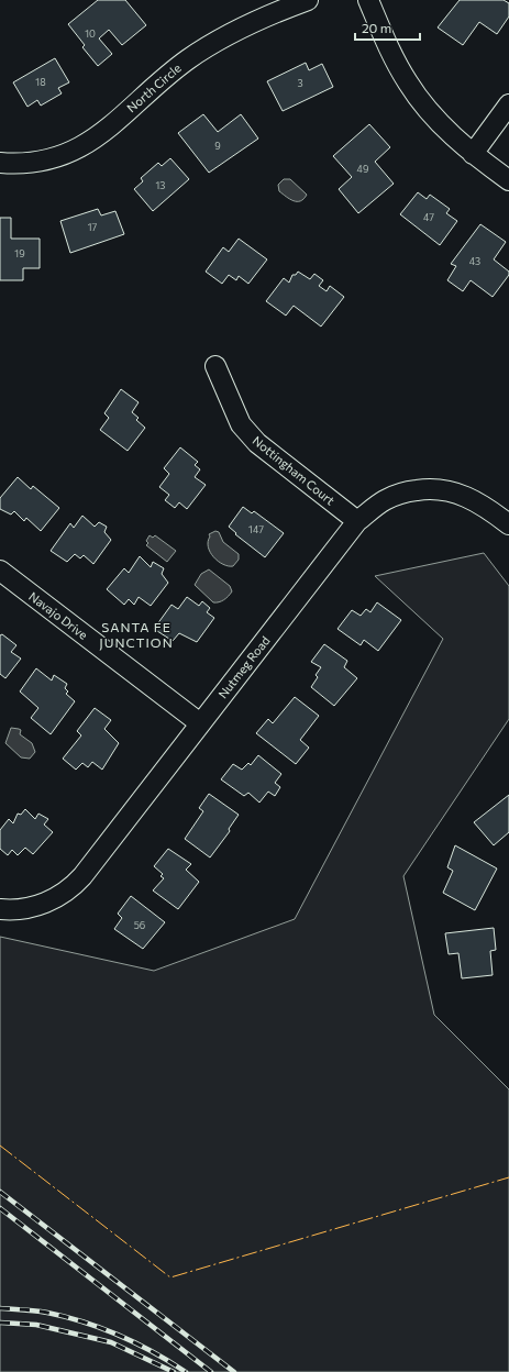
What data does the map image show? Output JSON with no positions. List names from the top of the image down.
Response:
{
  "streets": {
    "street": [
      "North Circle",
      "Nottingham Court",
      "Navajo Drive",
      "Nutmeg Road"
    ]
  },
  "crossings": [
    ["Nottingham Court", "Nutmeg Road"],
    ["Navajo Drive", "Nutmeg Road"]
  ],
  "districts": ["SANTA FE JUNCTION"],
  "house_numbers": [
    "10",
    "18",
    "3",
    "9",
    "49",
    "13",
    "47",
    "17",
    "19",
    "43",
    "147",
    "56"
  ],
  "scale_bar": "20 m"
}
